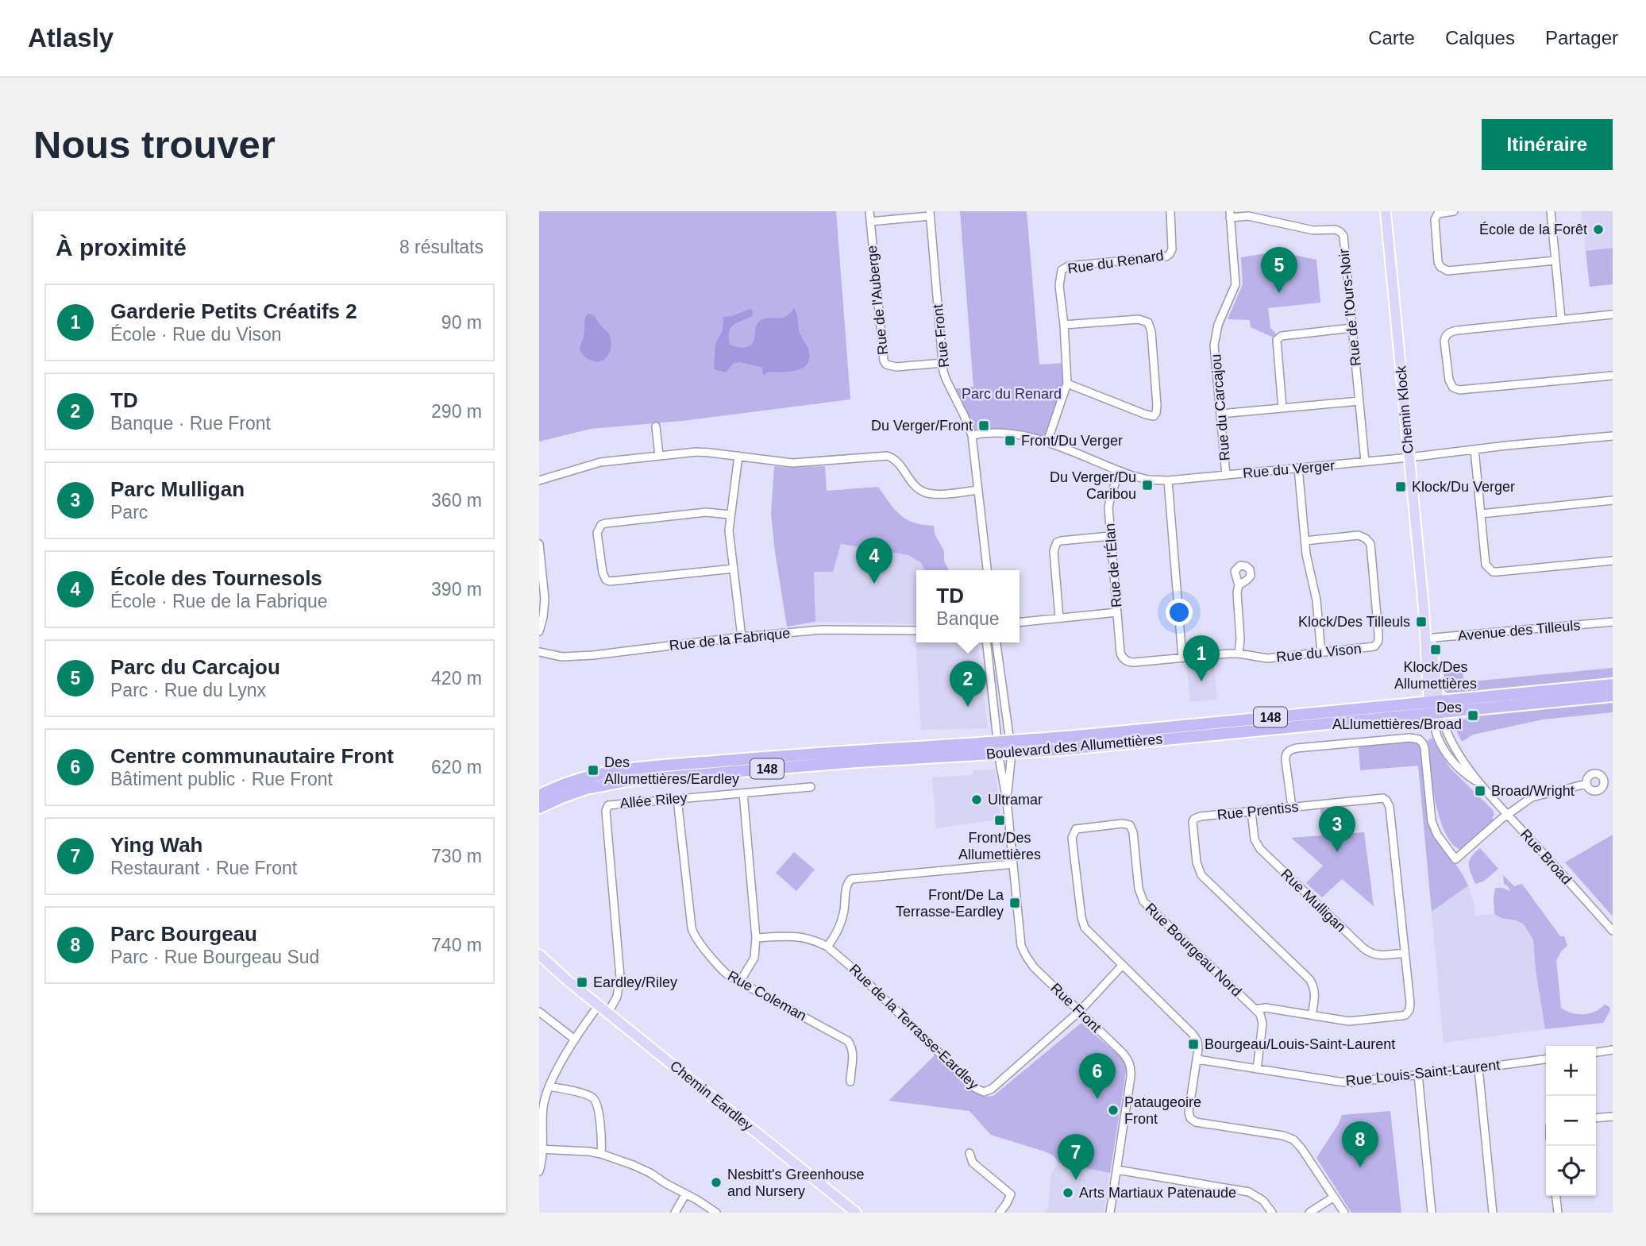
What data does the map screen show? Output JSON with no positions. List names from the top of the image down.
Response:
{
  "streets": {
    "highway": ["148", "Boulevard des Allumettières"],
    "main road": ["Chemin Klock", "Chemin Eardley"],
    "street": [
      "Rue du Renard",
      "Rue de l'Auberge",
      "Rue de l'Ours-Noir",
      "Rue Front",
      "Rue du Carcajou",
      "Rue du Verger",
      "Rue de l'Élan",
      "Avenue des Tilleuls",
      "Rue de la Fabrique",
      "Rue du Vison",
      "Allée Riley",
      "Rue Prentiss",
      "Rue Broad",
      "Rue Mulligan",
      "Rue Bourgeau Nord",
      "Rue Coleman",
      "Rue de la Terrasse-Eardley",
      "Rue Louis-Saint-Laurent"
    ]
  },
  "crossings": [
    ["Rue du Renard", "Rue du Verger"],
    ["Rue de l'Auberge", "Rue Front"],
    ["Rue de l'Ours-Noir", "Rue du Carcajou"],
    ["Rue de l'Ours-Noir", "Rue du Verger"],
    ["Rue Front", "Rue du Verger"],
    ["Rue Front", "Boulevard des Allumettières"],
    ["Rue Front", "Rue de la Terrasse-Eardley"],
    ["Rue du Carcajou", "Rue du Verger"],
    ["Chemin Klock", "Rue du Verger"],
    ["Chemin Klock", "Avenue des Tilleuls"],
    ["Chemin Klock", "Boulevard des Allumettières"],
    ["Chemin Klock", "Rue Broad"],
    ["Rue du Verger", "Rue de l'Élan"],
    ["Rue de l'Élan", "Rue du Vison"],
    ["Boulevard des Allumettières", "Rue Broad"],
    ["Allée Riley", "Rue Coleman"],
    ["Allée Riley", "Chemin Eardley"],
    ["Rue Prentiss", "Rue Mulligan"],
    ["Rue Prentiss", "Rue Bourgeau Nord"],
    ["Rue Bourgeau Nord", "Rue de la Terrasse-Eardley"],
    ["Rue Bourgeau Nord", "Rue Louis-Saint-Laurent"]
  ],
  "parks": ["Parc du Renard"],
  "places": {
    "other": [
      "École de la Forêt",
      "Ultramar",
      "Pataugeoire Front",
      "Nesbitt's Greenhouse and Nursery",
      "Arts Martiaux Patenaude"
    ],
    "transit": [
      "Du Verger/Front",
      "Front/Du Verger",
      "Du Verger/Du Caribou",
      "Klock/Du Verger",
      "Klock/Des Tilleuls",
      "Klock/Des Allumettières",
      "Des ALlumettières/Broad",
      "Des Allumettières/Eardley",
      "Broad/Wright",
      "Front/Des Allumettières",
      "Front/De La Terrasse-Eardley",
      "Eardley/Riley",
      "Bourgeau/Louis-Saint-Laurent"
    ]
  },
  "page": {
    "header": "Atlasly",
    "nav": ["Carte", "Calques", "Partager"],
    "buttons": "Itinéraire",
    "title": "Nous trouver",
    "heading": ["À proximité", "8 résultats"],
    "pins": [
      "5",
      "4",
      "1",
      "2",
      "3",
      "6",
      "8",
      "7"
    ],
    "list": [
      {
        "mark": "1",
        "name": "Garderie Petits Créatifs 2",
        "note": "École · Rue du Vison",
        "value": "90 m"
      },
      {
        "mark": "2",
        "name": "TD",
        "note": "Banque · Rue Front",
        "value": "290 m"
      },
      {
        "mark": "3",
        "name": "Parc Mulligan",
        "note": "Parc",
        "value": "360 m"
      },
      {
        "mark": "4",
        "name": "École des Tournesols",
        "note": "École · Rue de la Fabrique",
        "value": "390 m"
      },
      {
        "mark": "5",
        "name": "Parc du Carcajou",
        "note": "Parc · Rue du Lynx",
        "value": "420 m"
      },
      {
        "mark": "6",
        "name": "Centre communautaire Front",
        "note": "Bâtiment public · Rue Front",
        "value": "620 m"
      },
      {
        "mark": "7",
        "name": "Ying Wah",
        "note": "Restaurant · Rue Front",
        "value": "730 m"
      },
      {
        "mark": "8",
        "name": "Parc Bourgeau",
        "note": "Parc · Rue Bourgeau Sud",
        "value": "740 m"
      }
    ],
    "popup": ["TD", "Banque"],
    "map_buttons": ["+", "−"]
  }
}
